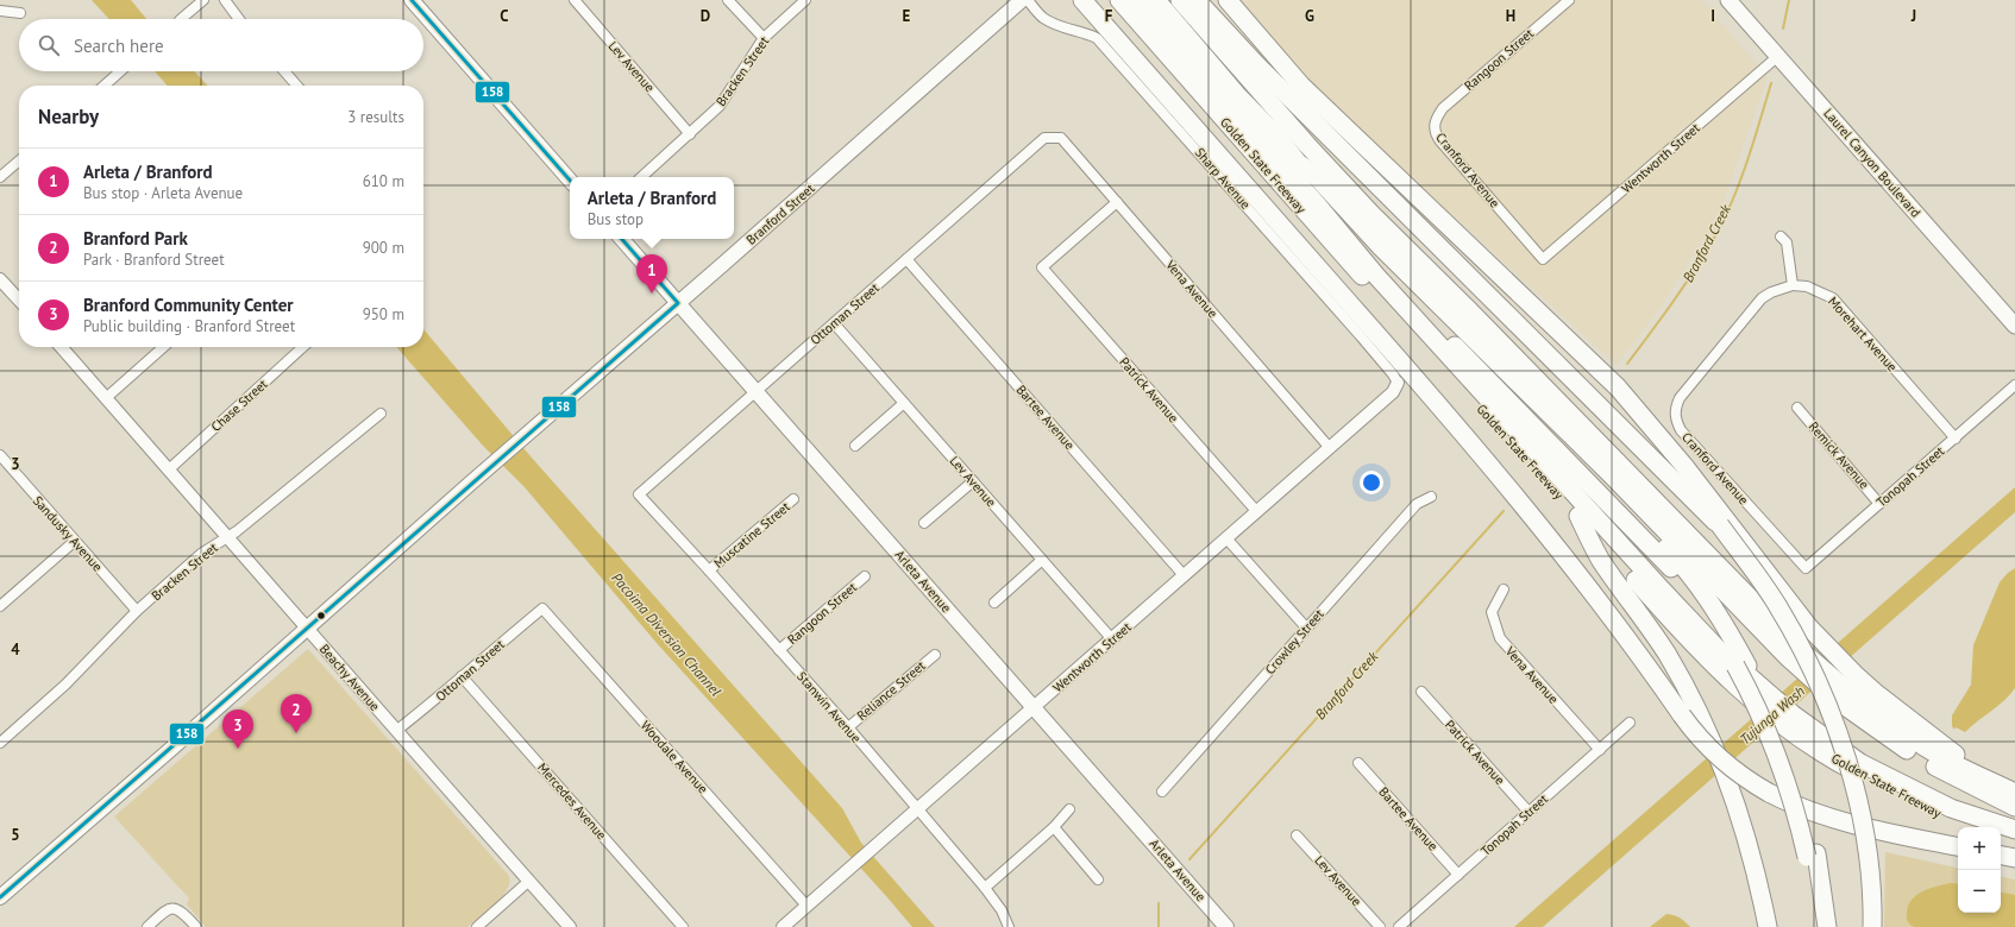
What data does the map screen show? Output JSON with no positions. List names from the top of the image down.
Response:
{
  "streets": {
    "highway": ["Golden State Freeway"],
    "main road": ["Laurel Canyon Boulevard", "Branford Street", "Arleta Avenue"],
    "street": [
      "Rangoon Street",
      "Lev Avenue",
      "Bracken Street",
      "Wentworth Street",
      "Cranford Avenue",
      "Sharp Avenue",
      "Vena Avenue",
      "Ottoman Street",
      "Morehart Avenue",
      "Patrick Avenue",
      "Chase Street",
      "Bartee Avenue",
      "Remick Avenue",
      "Tonopah Street",
      "Sandusky Avenue",
      "Muscatine Street",
      "Crowley Street",
      "Beachy Avenue",
      "Reliance Street",
      "Stanwin Avenue",
      "Woodale Avenue",
      "Mercedes Avenue"
    ]
  },
  "crossings": [
    ["Rangoon Street", "Cranford Avenue"],
    ["Rangoon Street", "Stanwin Avenue"],
    ["Lev Avenue", "Bracken Street"],
    ["Lev Avenue", "Wentworth Street"],
    ["Lev Avenue", "Ottoman Street"],
    ["Bracken Street", "Sandusky Avenue"],
    ["Bracken Street", "Beachy Avenue"],
    ["Wentworth Street", "Laurel Canyon Boulevard"],
    ["Wentworth Street", "Cranford Avenue"],
    ["Wentworth Street", "Sharp Avenue"],
    ["Wentworth Street", "Vena Avenue"],
    ["Wentworth Street", "Patrick Avenue"],
    ["Wentworth Street", "Bartee Avenue"],
    ["Wentworth Street", "Arleta Avenue"],
    ["Wentworth Street", "Stanwin Avenue"],
    ["Wentworth Street", "Woodale Avenue"],
    ["Cranford Avenue", "Morehart Avenue"],
    ["Cranford Avenue", "Tonopah Street"],
    ["Branford Street", "Arleta Avenue"],
    ["Branford Street", "Beachy Avenue"],
    ["Vena Avenue", "Ottoman Street"],
    ["Vena Avenue", "Patrick Avenue"],
    ["Vena Avenue", "Tonopah Street"],
    ["Ottoman Street", "Bartee Avenue"],
    ["Ottoman Street", "Arleta Avenue"],
    ["Ottoman Street", "Beachy Avenue"],
    ["Ottoman Street", "Stanwin Avenue"],
    ["Ottoman Street", "Woodale Avenue"],
    ["Ottoman Street", "Mercedes Avenue"],
    ["Morehart Avenue", "Tonopah Street"],
    ["Patrick Avenue", "Tonopah Street"],
    ["Chase Street", "Beachy Avenue"],
    ["Bartee Avenue", "Tonopah Street"],
    ["Remick Avenue", "Tonopah Street"],
    ["Muscatine Street", "Stanwin Avenue"],
    ["Reliance Street", "Stanwin Avenue"]
  ],
  "water": ["Branford Creek", "Pacoima Diversion Channel", "Tujunga Wash"],
  "lines": ["transit line 158"],
  "page": {
    "search": "Search here",
    "heading": ["Nearby", "3 results"],
    "list": [
      {
        "mark": "1",
        "name": "Arleta / Branford",
        "note": "Bus stop · Arleta Avenue",
        "value": "610 m"
      },
      {
        "mark": "2",
        "name": "Branford Park",
        "note": "Park · Branford Street",
        "value": "900 m"
      },
      {
        "mark": "3",
        "name": "Branford Community Center",
        "note": "Public building · Branford Street",
        "value": "950 m"
      }
    ],
    "popup": ["Arleta / Branford", "Bus stop"],
    "pins": ["1", "2", "3"],
    "map_buttons": ["+", "−"]
  },
  "grid": {
    "columns": [
      "C",
      "D",
      "E",
      "F",
      "G",
      "H",
      "I",
      "J"
    ],
    "rows": ["3", "4", "5"]
  }
}
